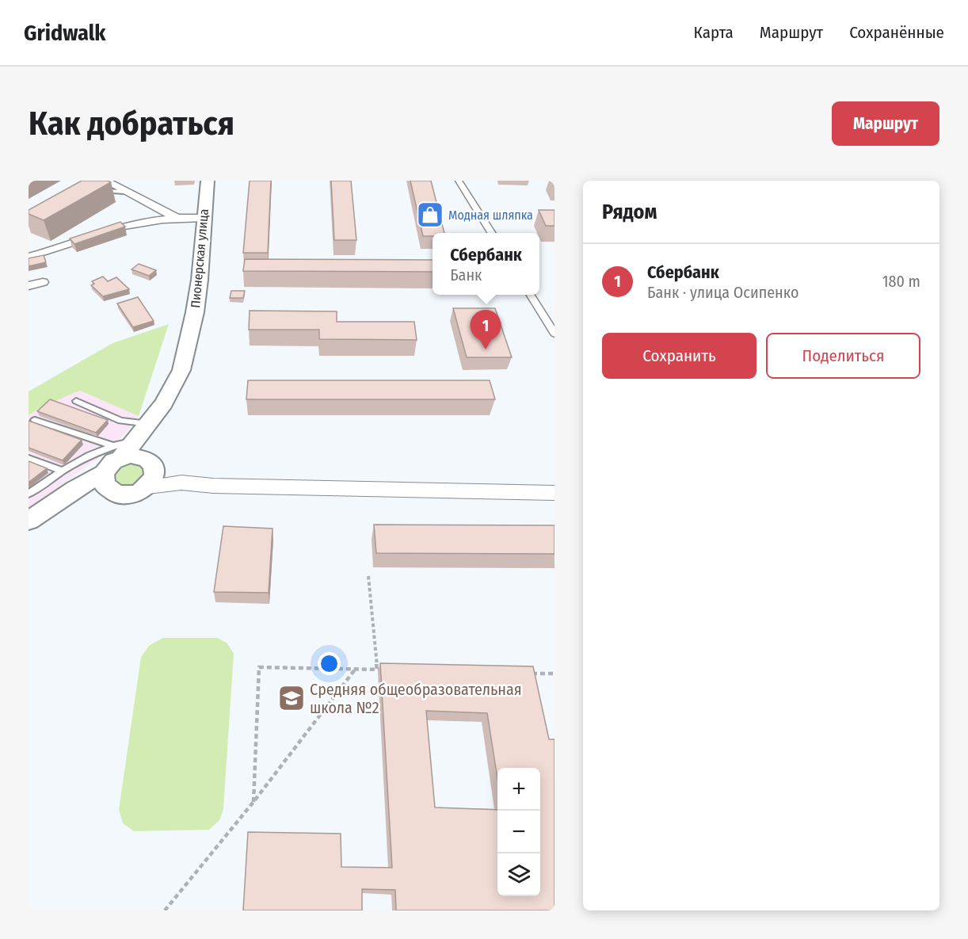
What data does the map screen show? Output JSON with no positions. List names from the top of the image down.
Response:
{
  "streets": {
    "main road": ["Пионерская улица"]
  },
  "places": {
    "shop": ["Модная шляпка"],
    "school or university": ["Средняя общеобразовательная школа №2"]
  },
  "page": {
    "header": "Gridwalk",
    "nav": ["Карта", "Маршрут", "Сохранённые"],
    "buttons": [
      "Маршрут",
      ["Сохранить", "Поделиться"]
    ],
    "title": "Как добраться",
    "heading": "Рядом",
    "popup": ["Сбербанк", "Банк"],
    "list": [
      {
        "mark": "1",
        "name": "Сбербанк",
        "note": "Банк · улица Осипенко",
        "value": "180 m"
      }
    ],
    "pins": "1",
    "map_buttons": ["+", "−"]
  }
}
